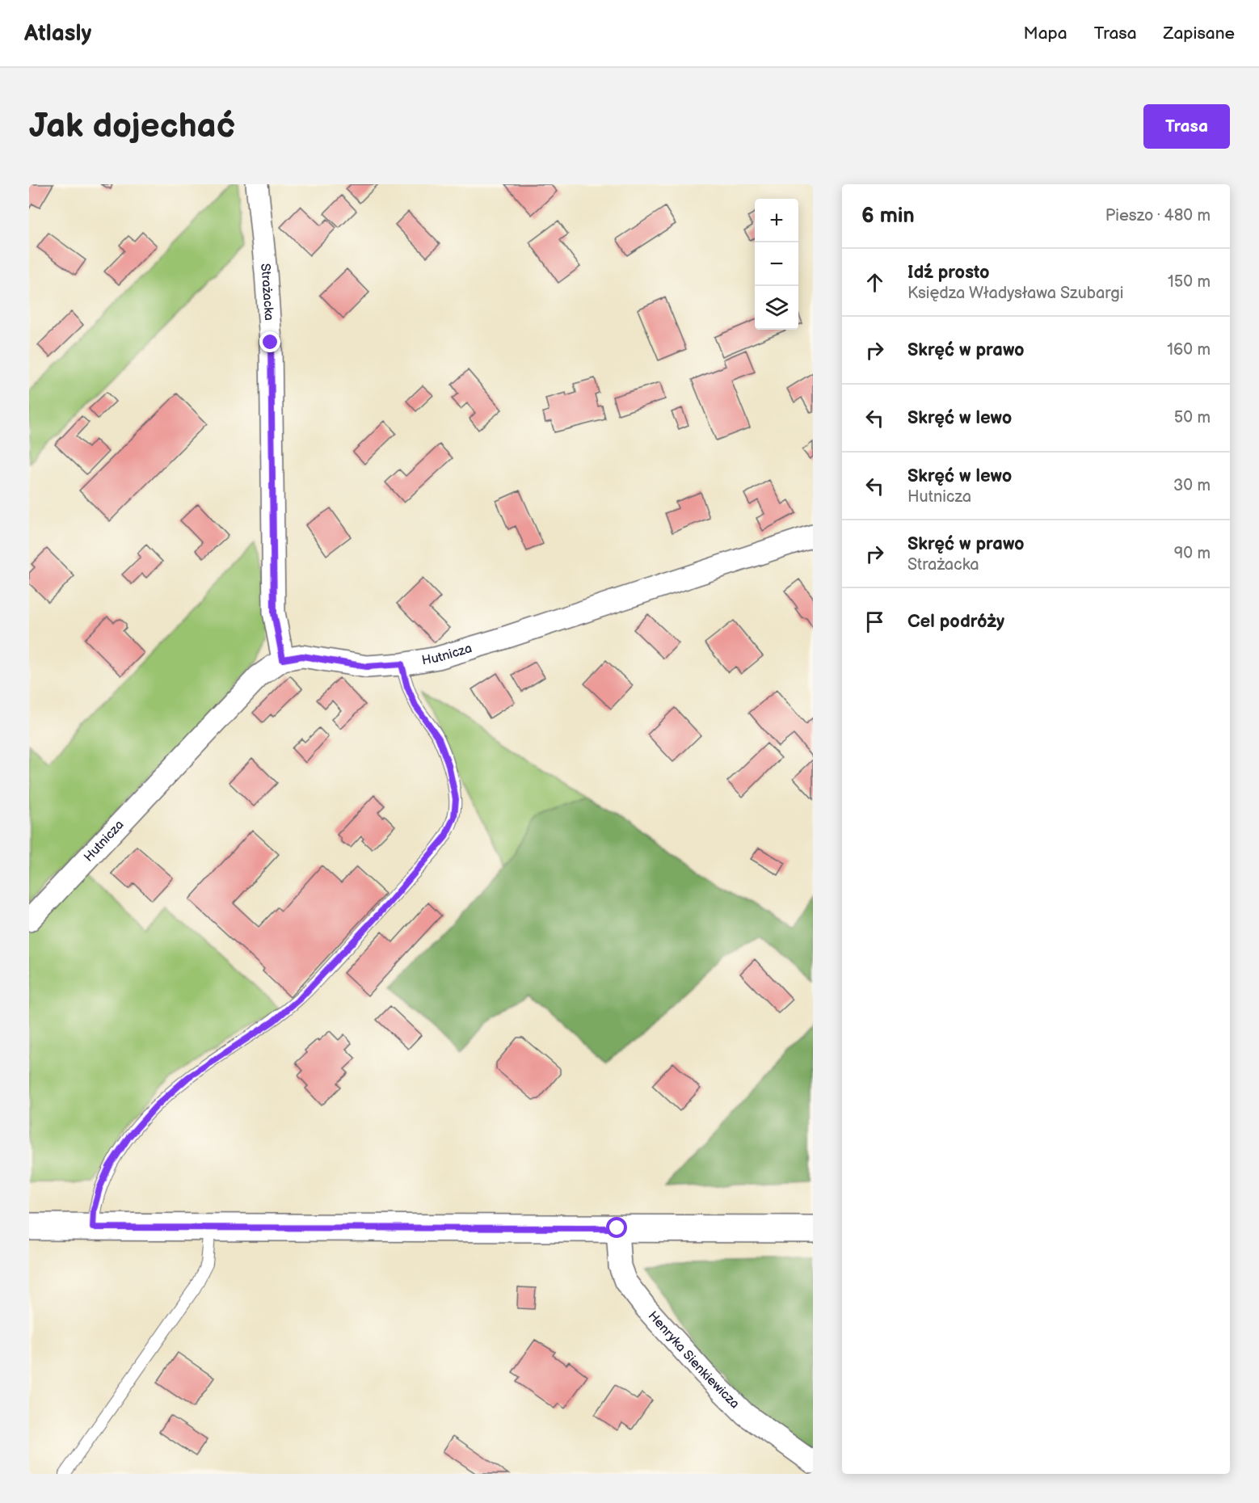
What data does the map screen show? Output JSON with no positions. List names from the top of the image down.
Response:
{
  "streets": {
    "street": ["Strażacka", "Hutnicza", "Henryka Sienkiewicza"]
  },
  "crossings": [
    ["Strażacka", "Hutnicza"]
  ],
  "page": {
    "header": "Atlasly",
    "nav": ["Mapa", "Trasa", "Zapisane"],
    "buttons": "Trasa",
    "title": "Jak dojechać",
    "heading": ["6 min", "Pieszo · 480 m"],
    "map_buttons": ["+", "−"],
    "list": [
      ["Idź prosto", "Księdza Władysława Szubargi", "150 m"],
      ["Skręć w prawo", "160 m"],
      ["Skręć w lewo", "50 m"],
      ["Skręć w lewo", "Hutnicza", "30 m"],
      ["Skręć w prawo", "Strażacka", "90 m"],
      "Cel podróży"
    ]
  }
}
